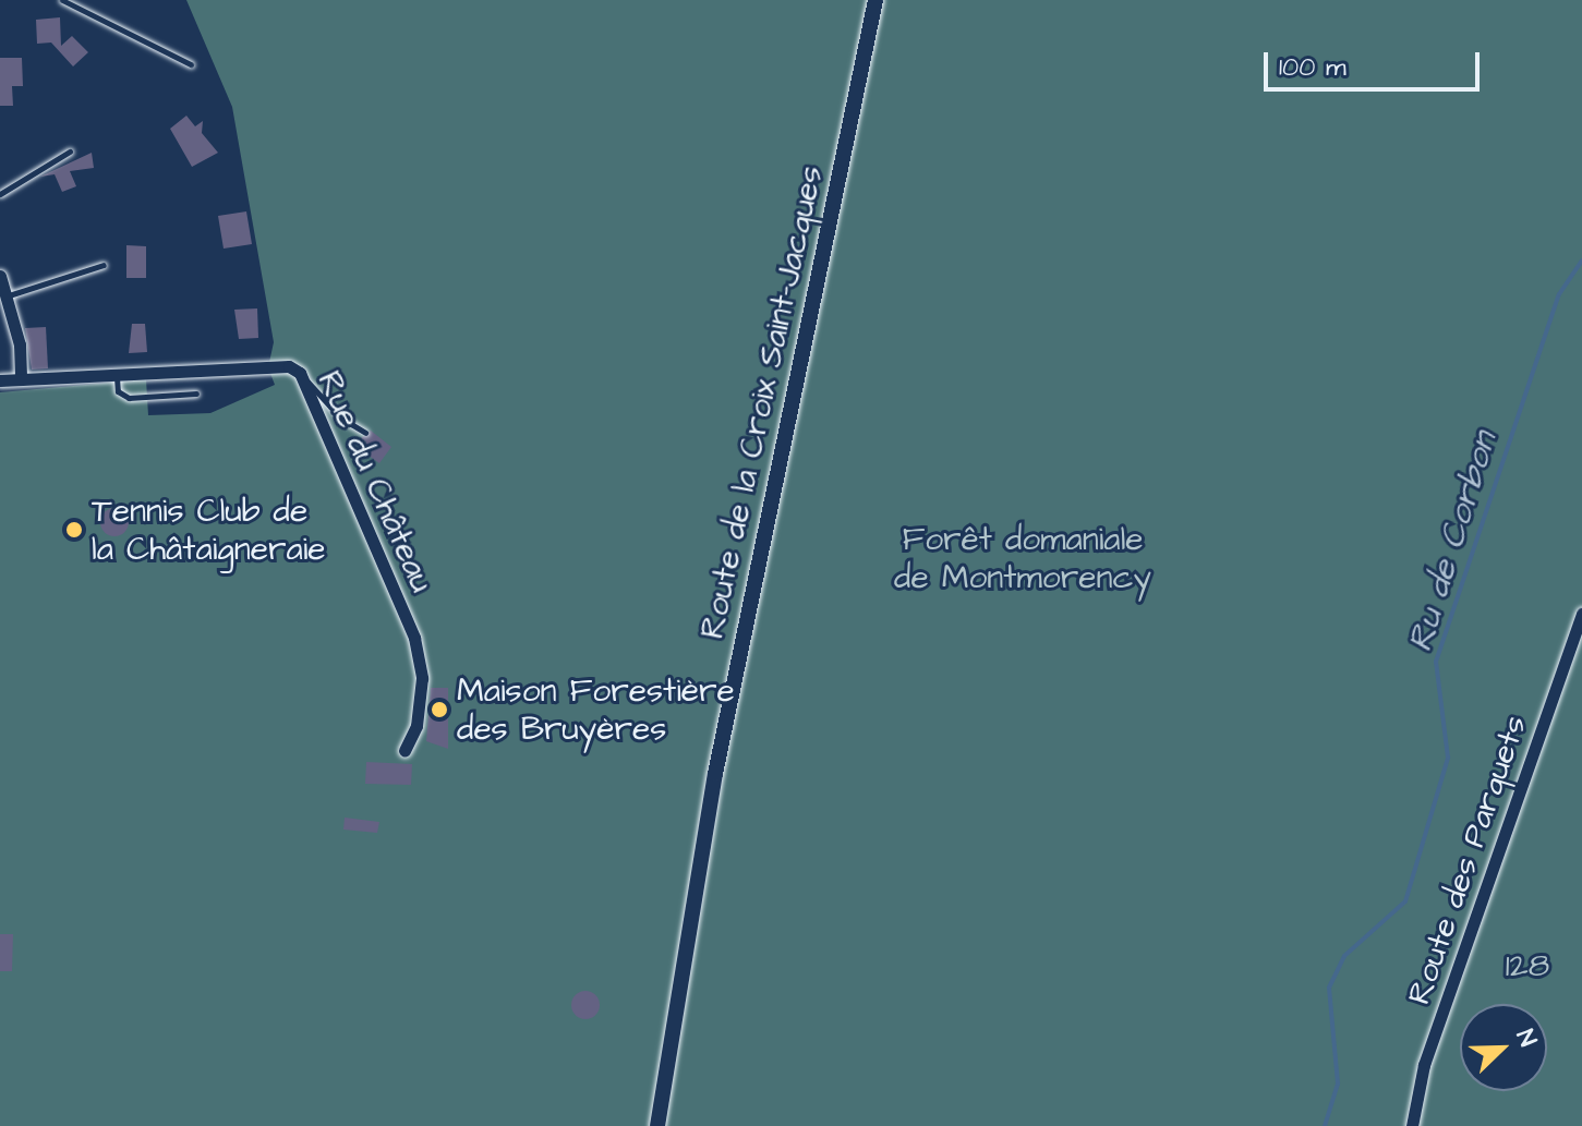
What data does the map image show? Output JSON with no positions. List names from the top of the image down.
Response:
{
  "streets": {
    "street": ["Route de la Croix Saint-Jacques", "Rue du Château", "Route des Parquets"]
  },
  "water": ["Ru de Corbon"],
  "parks": ["Forêt domaniale de Montmorency", "128"],
  "places": ["Tennis Club de la Châtaigneraie", "Maison Forestière des Bruyères"],
  "scale_bar": "100 m",
  "north": "top right"
}
